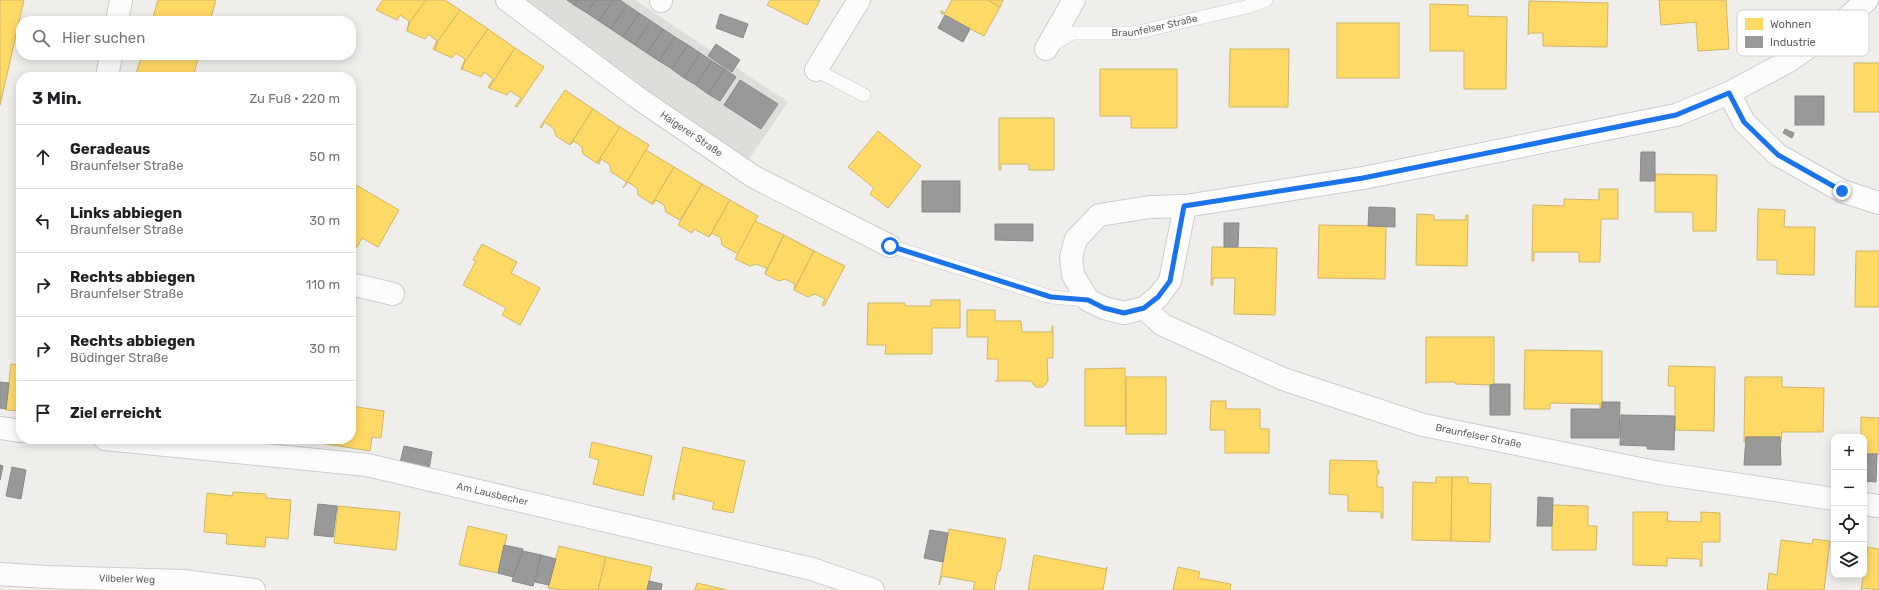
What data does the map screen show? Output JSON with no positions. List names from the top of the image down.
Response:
{
  "streets": {
    "street": [
      "Braunfelser Straße",
      "Haigerer Straße",
      "Am Lausbecher",
      "Vilbeler Weg"
    ]
  },
  "legend": ["Wohnen", "Industrie"],
  "page": {
    "search": "Hier suchen",
    "heading": ["3 Min.", "Zu Fuß · 220 m"],
    "list": [
      ["Geradeaus", "Braunfelser Straße", "50 m"],
      ["Links abbiegen", "Braunfelser Straße", "30 m"],
      ["Rechts abbiegen", "Braunfelser Straße", "110 m"],
      ["Rechts abbiegen", "Büdinger Straße", "30 m"],
      "Ziel erreicht"
    ],
    "map_buttons": ["+", "−"]
  }
}
